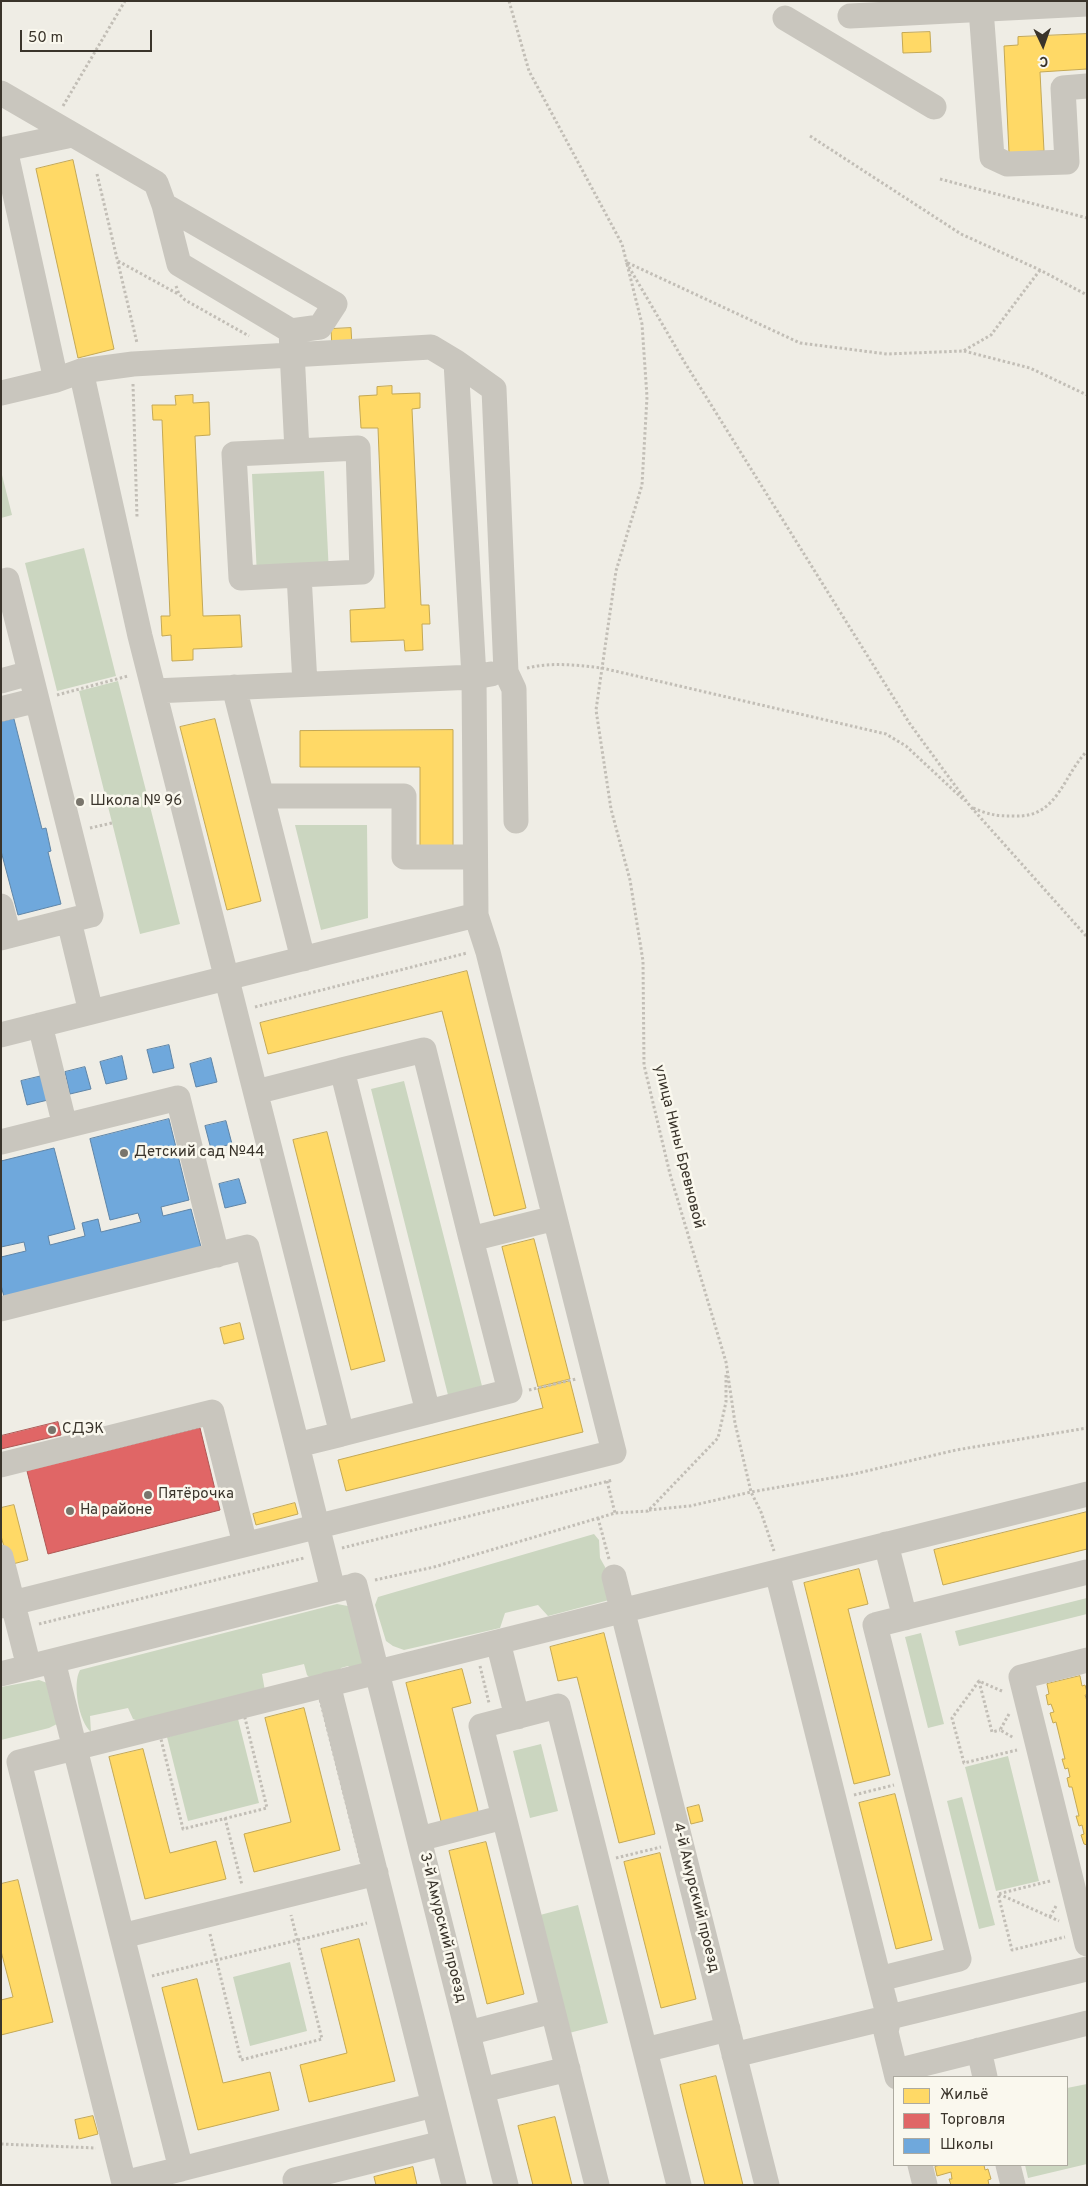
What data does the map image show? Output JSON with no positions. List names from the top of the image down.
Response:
{
  "streets": {
    "street": ["4-й Амурский проезд", "3-й Амурский проезд"],
    "path": ["улица Нины Бревновой"]
  },
  "places": [
    "Школа № 96",
    "Детский сад №44",
    "СДЭК",
    "Пятёрочка",
    "На районе"
  ],
  "legend": ["Жильё", "Торговля", "Школы"],
  "scale_bar": "50 m",
  "north": "bottom"
}
